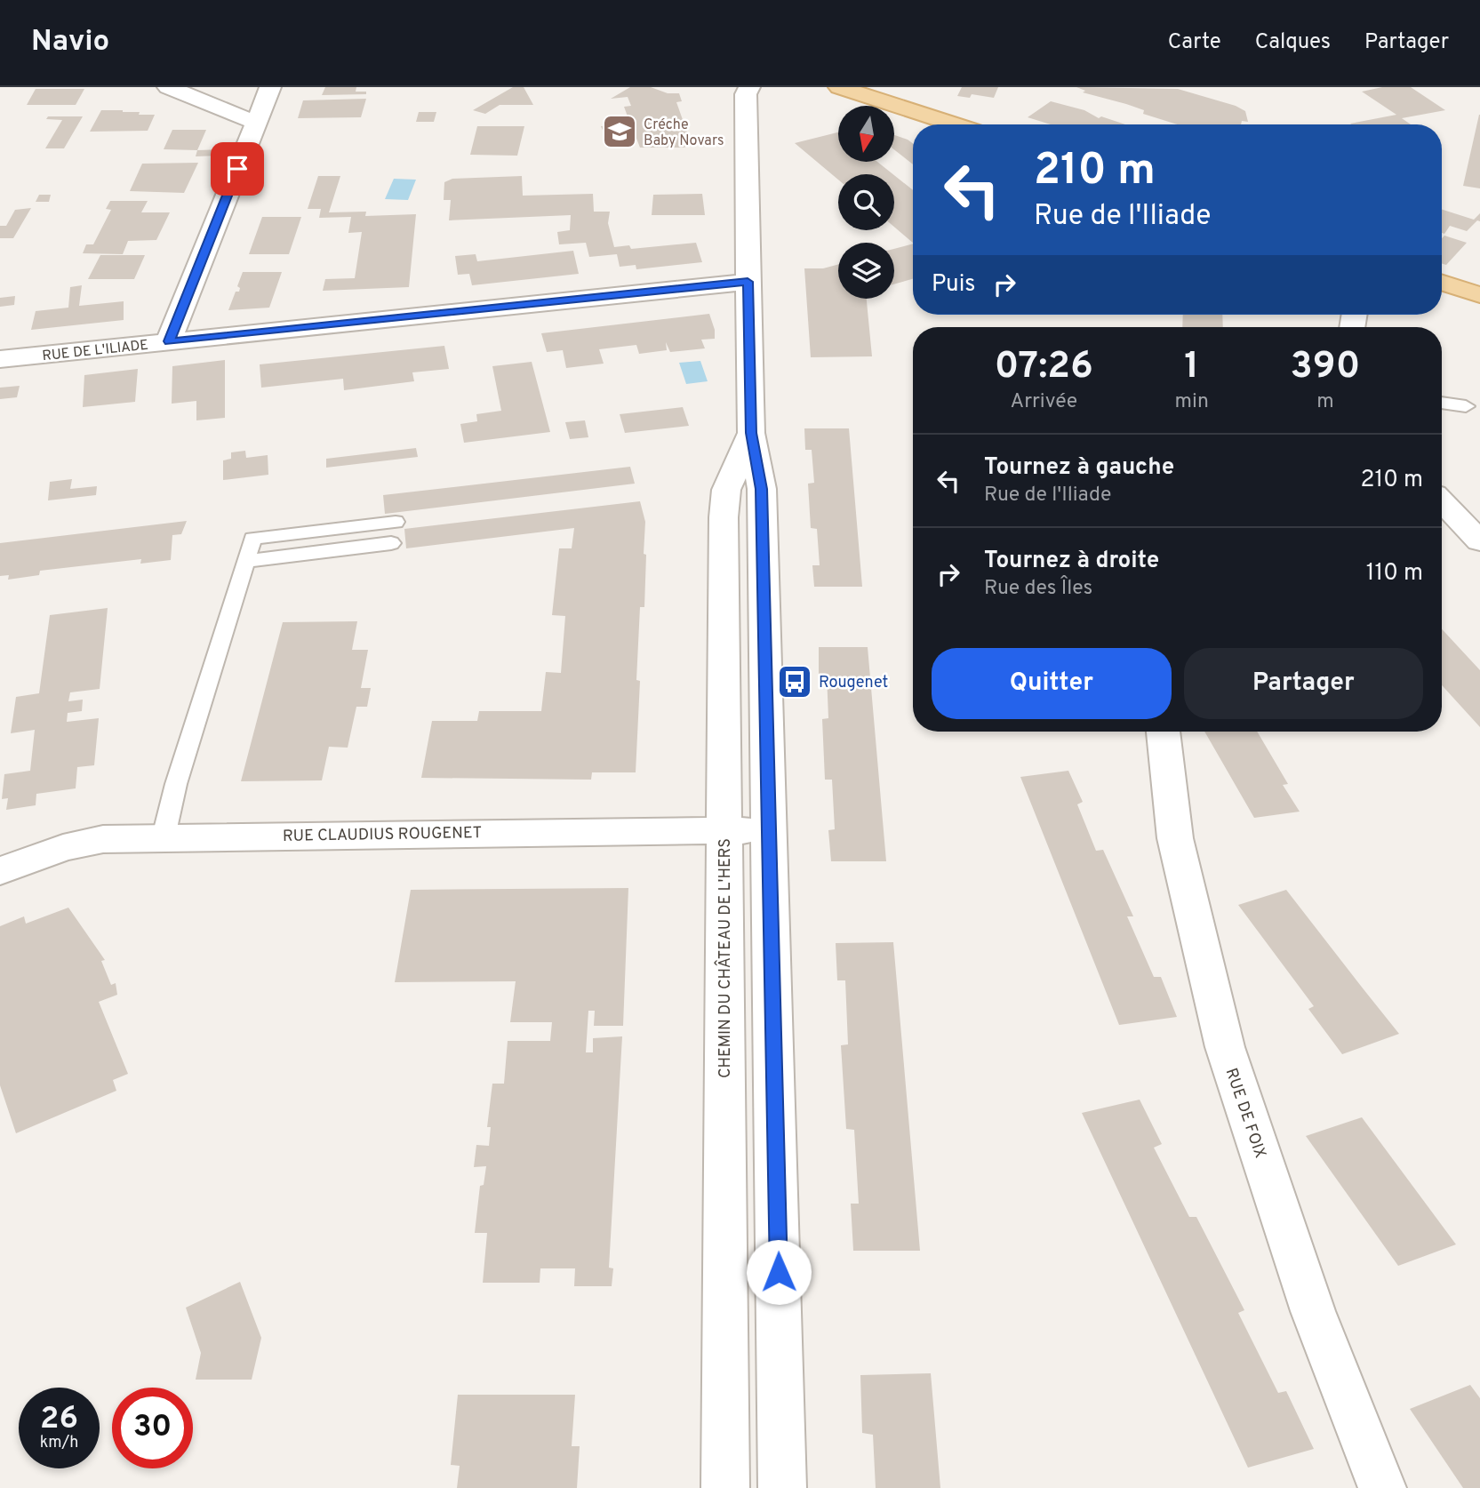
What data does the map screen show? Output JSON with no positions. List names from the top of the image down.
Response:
{
  "streets": {
    "street": [
      "RUE DE L'ILIADE",
      "RUE CLAUDIUS ROUGENET",
      "CHEMIN DU CHÂTEAU DE L'HERS",
      "RUE DE FOIX"
    ]
  },
  "crossings": [
    ["RUE DE L'ILIADE", "CHEMIN DU CHÂTEAU DE L'HERS"],
    ["RUE CLAUDIUS ROUGENET", "CHEMIN DU CHÂTEAU DE L'HERS"]
  ],
  "places": {
    "school or university": ["Créche Baby Novars"],
    "bus stop": ["Rougenet"]
  },
  "north": "bottom",
  "page": {
    "header": "Navio",
    "nav": ["Carte", "Calques", "Partager"],
    "turn": ["210 m", "Rue de l'Iliade"],
    "then": "Puis",
    "eta": [
      "07:26",
      "Arrivée",
      "1",
      "min",
      "390",
      "m"
    ],
    "list": [
      {
        "name": "Tournez à gauche",
        "note": "Rue de l'Iliade",
        "value": "210 m"
      },
      {
        "name": "Tournez à droite",
        "note": "Rue des Îles",
        "value": "110 m"
      }
    ],
    "buttons": ["Quitter", "Partager"],
    "speed": "26 km/h",
    "limit": "30"
  }
}
